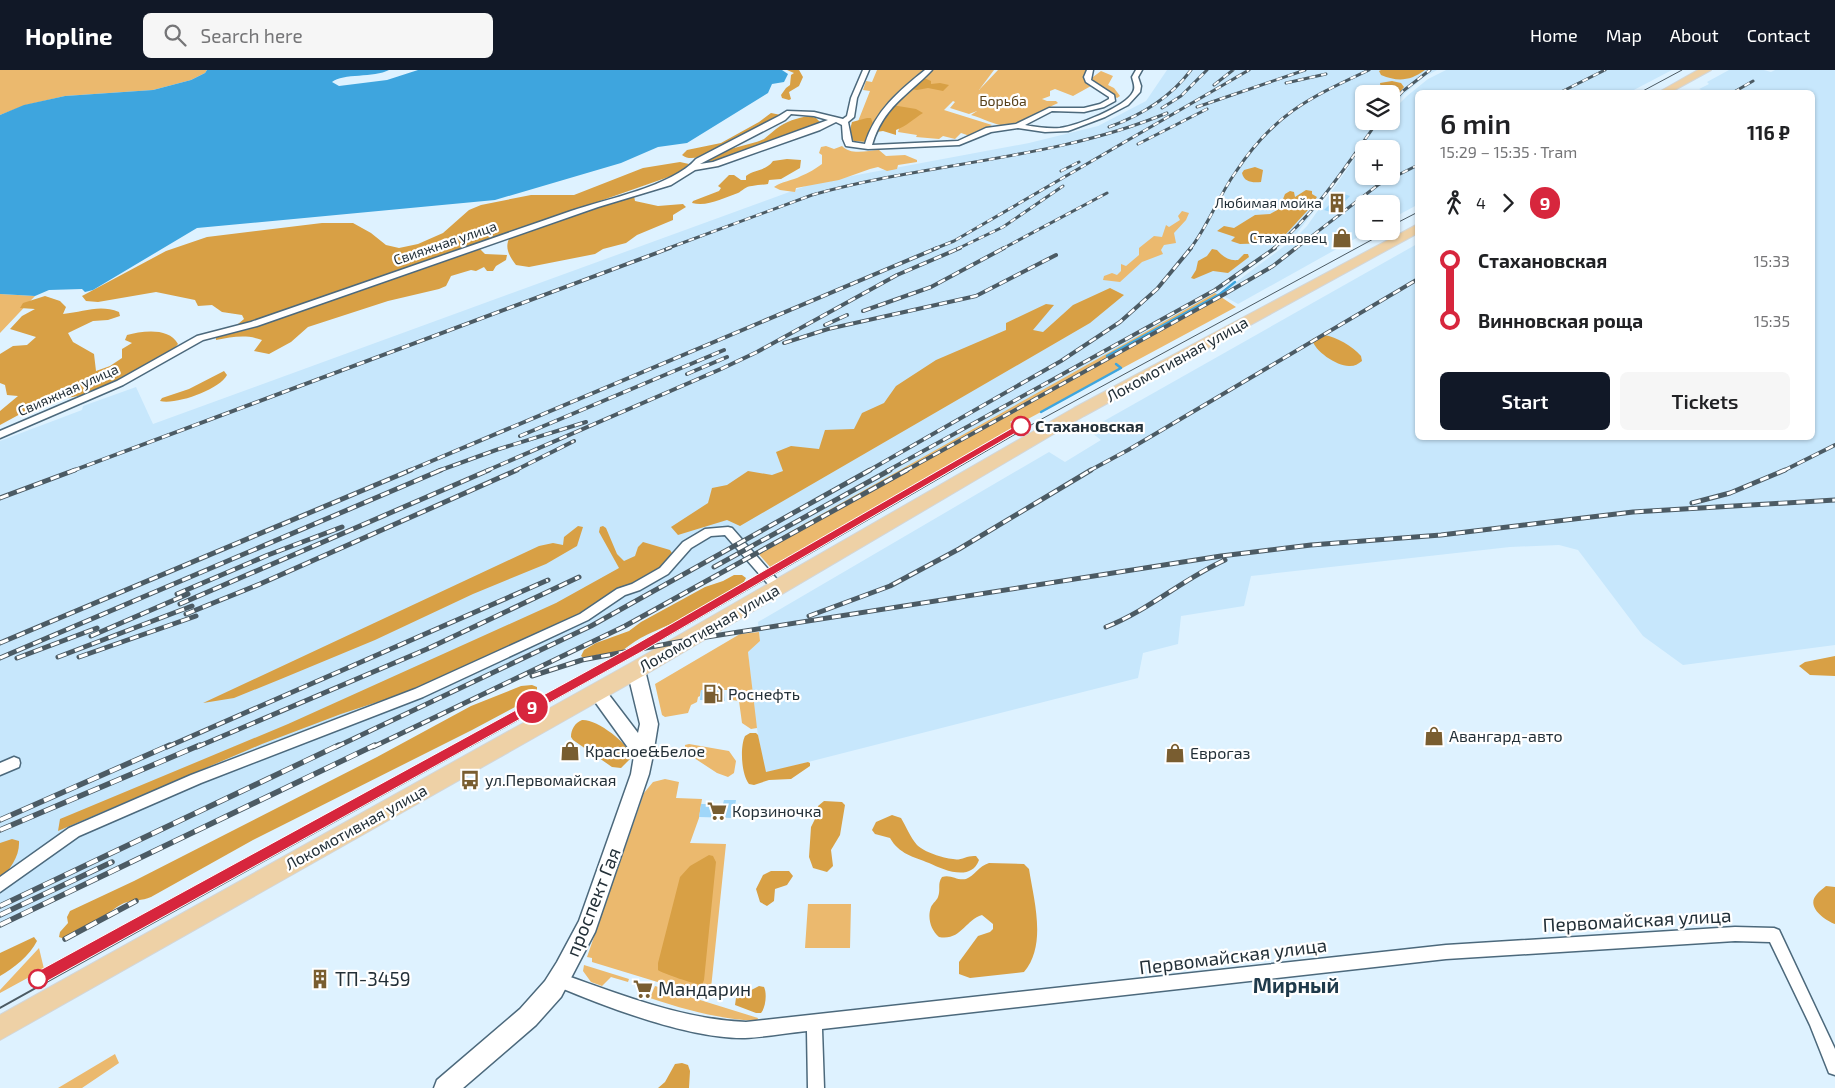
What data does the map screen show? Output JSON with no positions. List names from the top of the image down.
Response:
{
  "streets": {
    "main road": ["Локомотивная улица", "проспект Гая"],
    "street": ["Свияжная улица", "Первомайская улица"]
  },
  "crossings": [
    ["Локомотивная улица", "проспект Гая"],
    ["проспект Гая", "Первомайская улица"]
  ],
  "districts": ["Мирный"],
  "parks": ["Борьба"],
  "places": {
    "building": ["Любимая мойка", "ТП-3459"],
    "shop": [
      "Стахановец",
      "Авангард-авто",
      "Красное&Белое",
      "Еврогаз"
    ],
    "other": ["Стахановская"],
    "fuel station": ["Роснефть"],
    "bus stop": ["ул.Первомайская"],
    "supermarket": ["Корзиночка", "Мандарин"]
  },
  "lines": ["tram line 9"],
  "page": {
    "header": "Hopline",
    "search": "Search here",
    "nav": [
      "Home",
      "Map",
      "About",
      "Contact"
    ],
    "on_map": "9",
    "map_buttons": ["+", "−"],
    "heading": ["6 min", "15:29 – 15:35 · Tram", "116 ₽"],
    "legs": ["4", "9"],
    "list": [
      {
        "name": "Стахановская",
        "value": "15:33"
      },
      {
        "name": "Винновская роща",
        "value": "15:35"
      }
    ],
    "buttons": ["Start", "Tickets"]
  }
}
